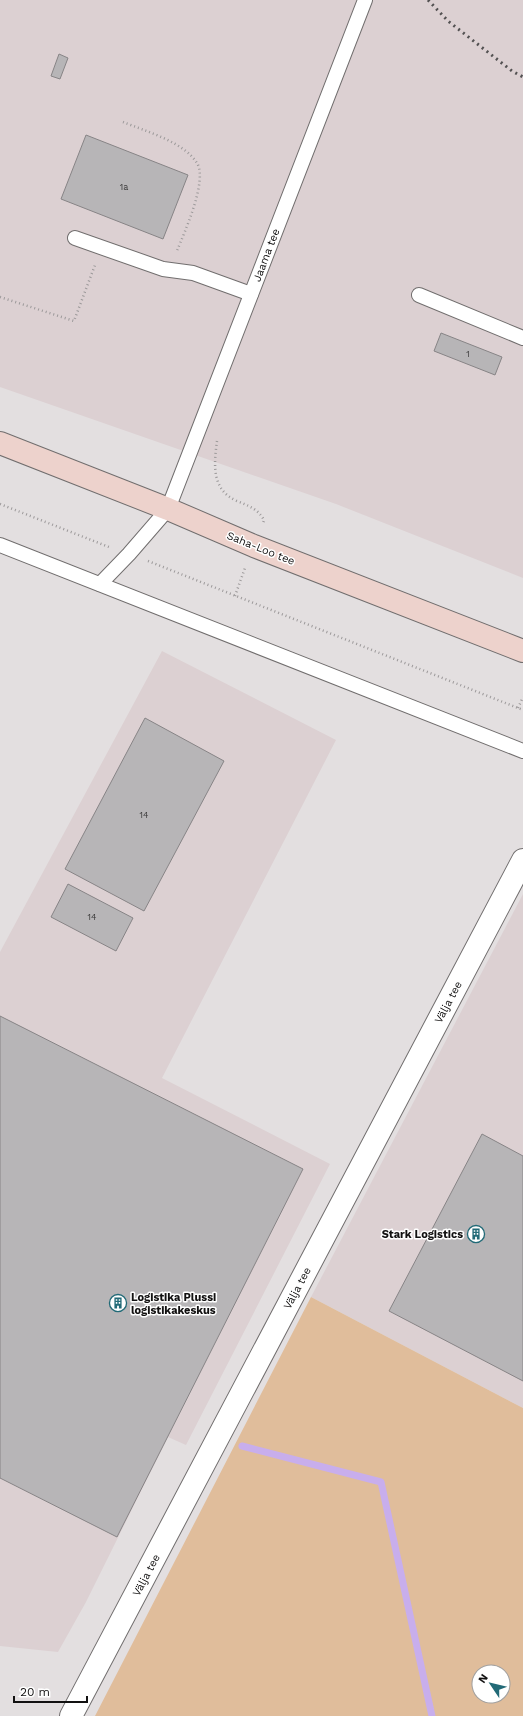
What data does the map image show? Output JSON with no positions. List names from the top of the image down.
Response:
{
  "streets": {
    "main road": ["Saha-Loo tee"],
    "street": ["Välja tee"],
    "lane": ["Jaama tee"]
  },
  "crossings": [
    ["Jaama tee", "Saha-Loo tee"]
  ],
  "places": {
    "building": ["Stark Logistics", "Logistika Plussi logistikakeskus"]
  },
  "house_numbers": [
    "1a",
    "1",
    "14",
    "14"
  ],
  "scale_bar": "20 m",
  "north": "top left"
}
